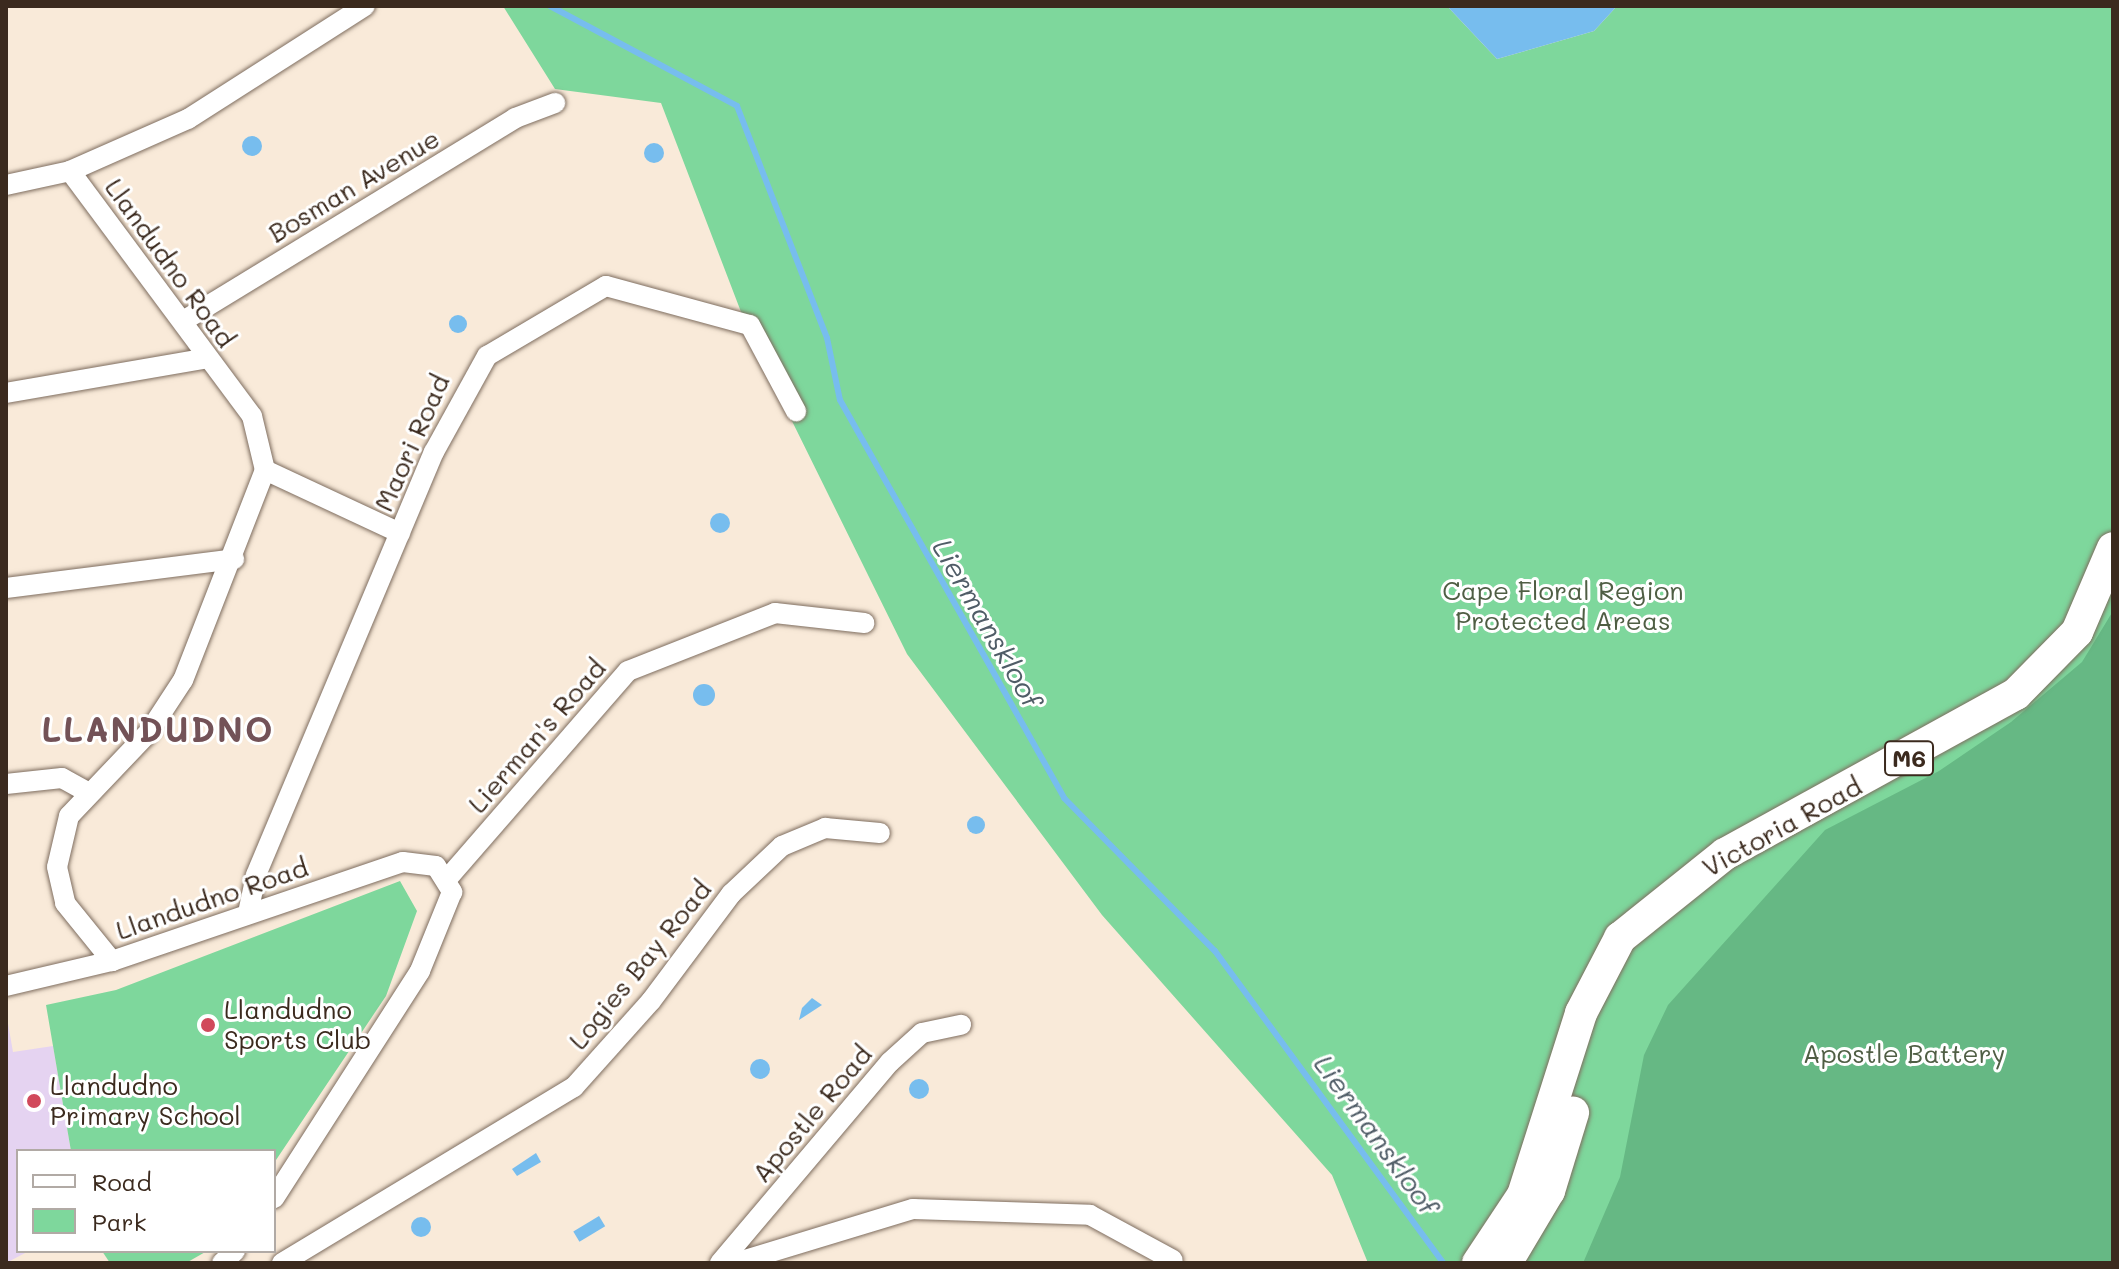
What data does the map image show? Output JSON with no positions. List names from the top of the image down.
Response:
{
  "streets": {
    "main road": ["M6", "Victoria Road"],
    "street": [
      "Bosman Avenue",
      "Llandudno Road",
      "Maori Road",
      "Lierman's Road",
      "Logies Bay Road",
      "Apostle Road"
    ]
  },
  "crossings": [
    ["Bosman Avenue", "Llandudno Road"],
    ["Llandudno Road", "Maori Road"],
    ["Llandudno Road", "Lierman's Road"]
  ],
  "districts": ["LLANDUDNO"],
  "water": ["Liermanskloof"],
  "parks": ["Cape Floral Region Protected Areas", "Apostle Battery"],
  "places": ["Llandudno Sports Club", "Llandudno Primary School"],
  "legend": ["Road", "Park"]
}
